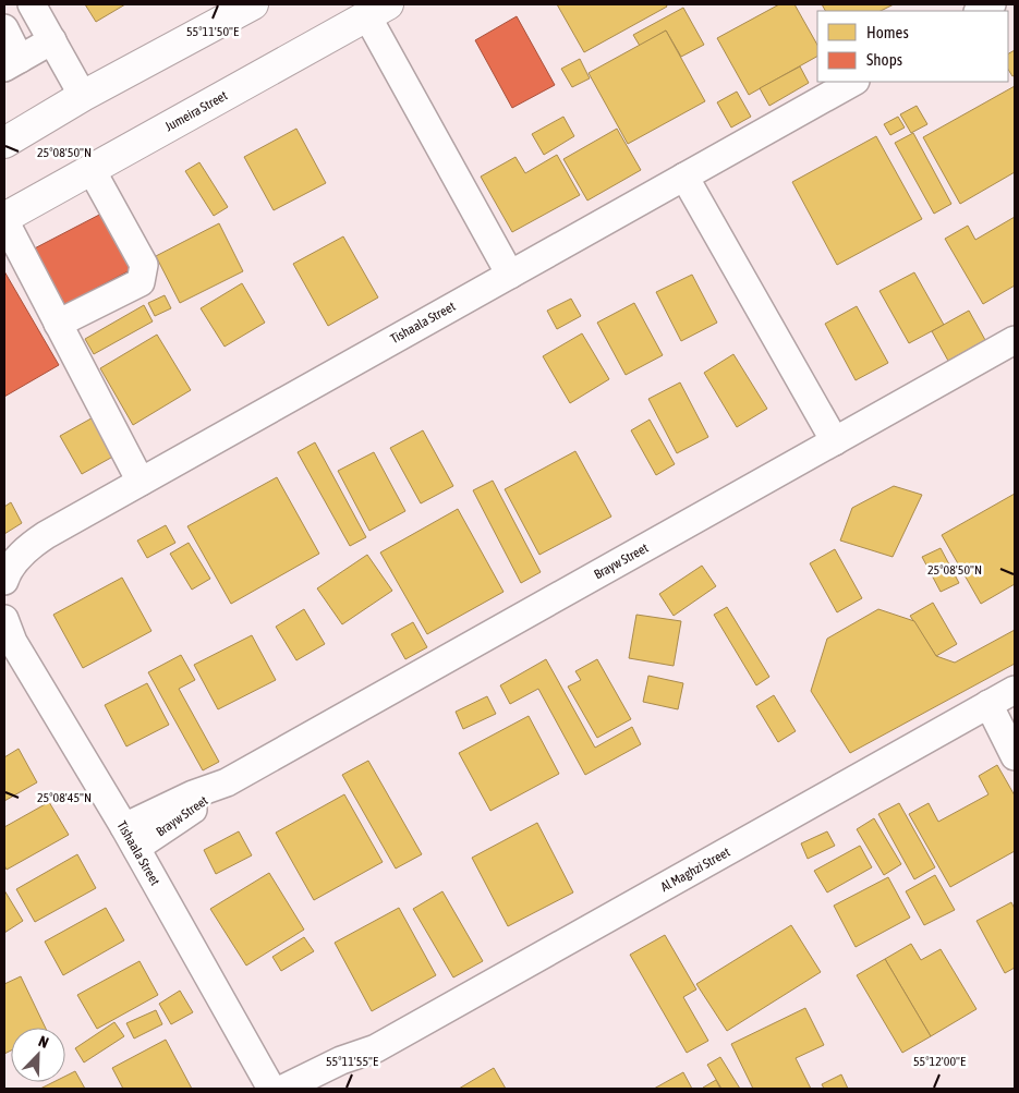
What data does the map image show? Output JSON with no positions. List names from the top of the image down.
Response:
{
  "streets": {
    "main road": ["Jumeira Street"],
    "street": ["Tishaala Street", "Brayw Street", "Al Maghzi Street"]
  },
  "crossings": [
    ["Tishaala Street", "Brayw Street"]
  ],
  "legend": ["Homes", "Shops"],
  "north": "top right",
  "coordinates": [
    "55°11'50\"E",
    "25°08'50\"N",
    "25°08'45\"N",
    "55°11'55\"E",
    "55°12'00\"E"
  ]
}
